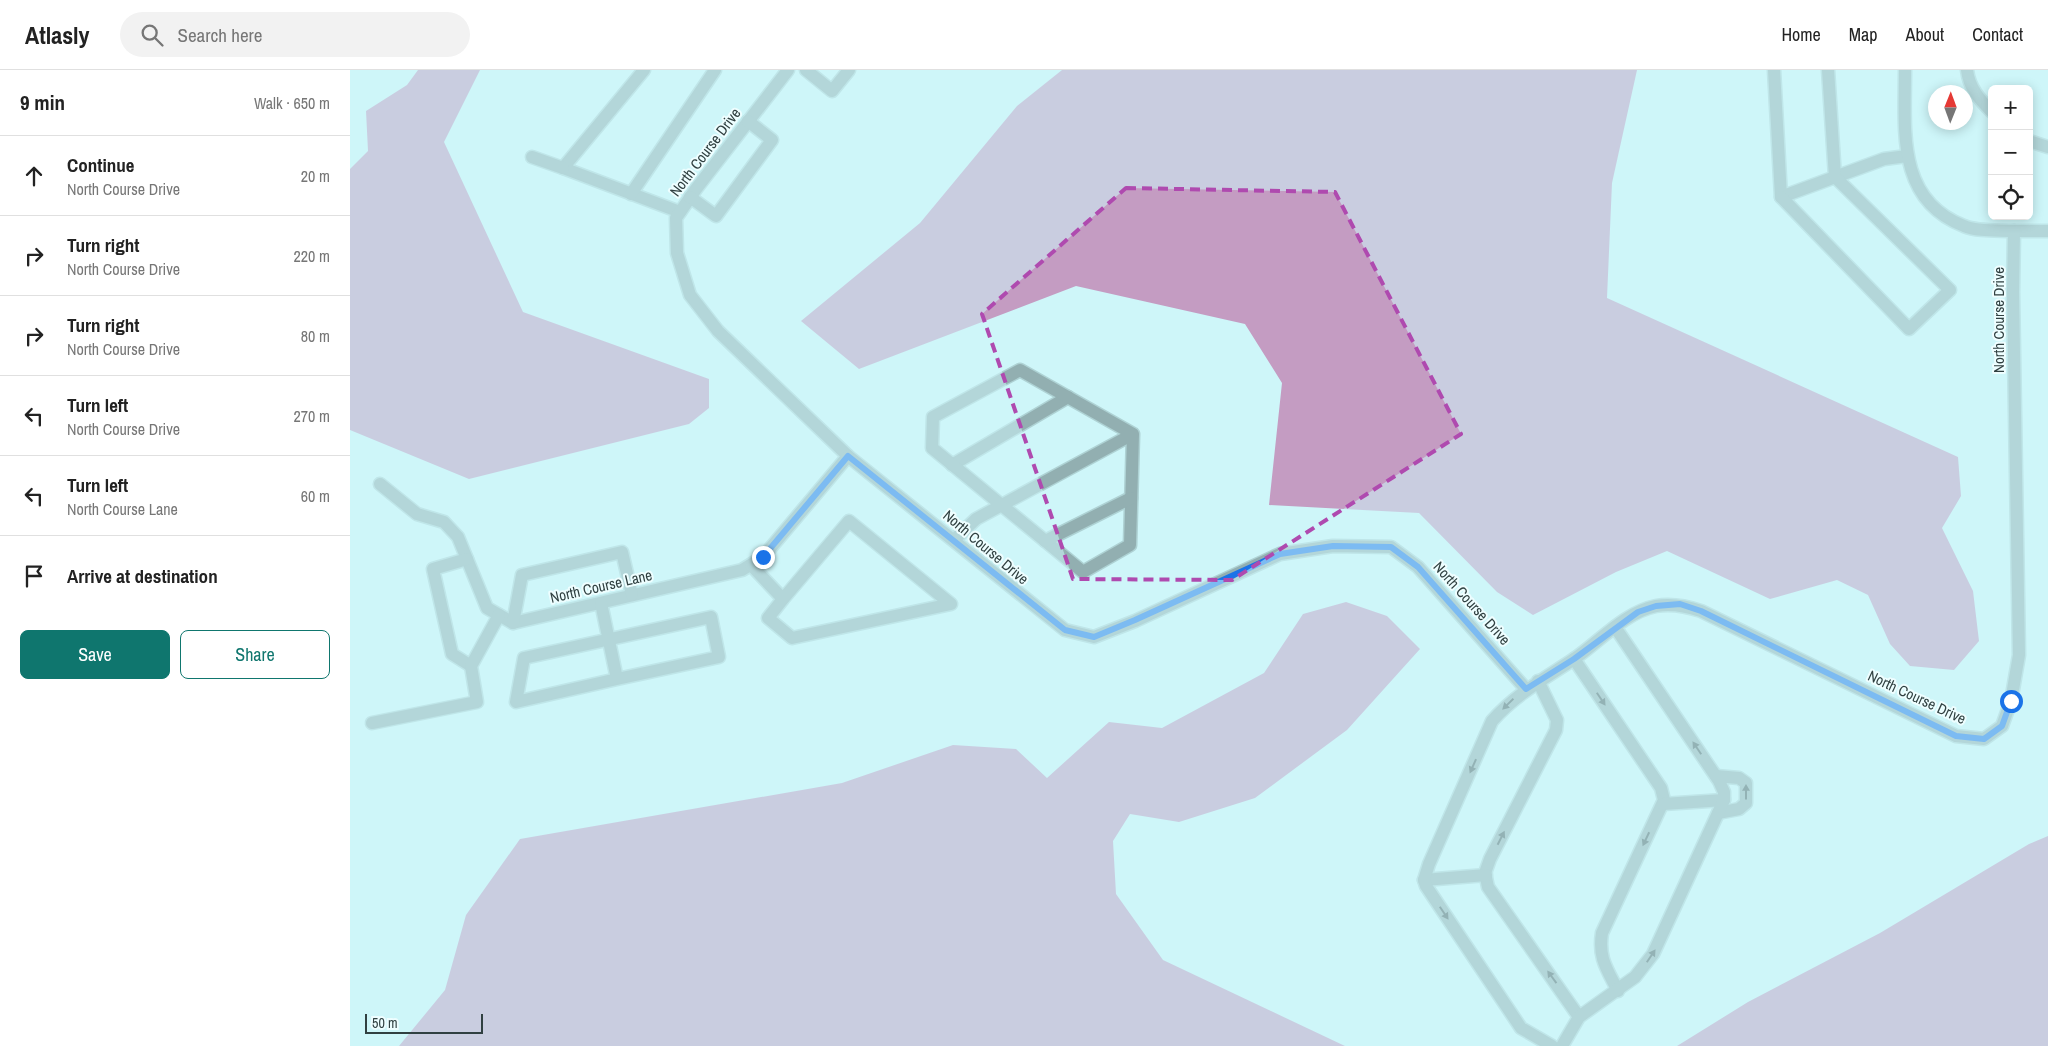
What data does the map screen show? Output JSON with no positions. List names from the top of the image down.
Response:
{
  "streets": {
    "street": ["North Course Drive", "North Course Lane"]
  },
  "crossings": [
    ["North Course Drive", "North Course Lane"]
  ],
  "scale_bar": "50 m",
  "north": "top",
  "page": {
    "header": "Atlasly",
    "search": "Search here",
    "nav": [
      "Home",
      "Map",
      "About",
      "Contact"
    ],
    "heading": ["9 min", "Walk · 650 m"],
    "map_buttons": ["+", "−"],
    "list": [
      ["Continue", "North Course Drive", "20 m"],
      ["Turn right", "North Course Drive", "220 m"],
      ["Turn right", "North Course Drive", "80 m"],
      ["Turn left", "North Course Drive", "270 m"],
      ["Turn left", "North Course Lane", "60 m"],
      "Arrive at destination"
    ],
    "buttons": ["Save", "Share"],
    "scale": "50 m"
  }
}
